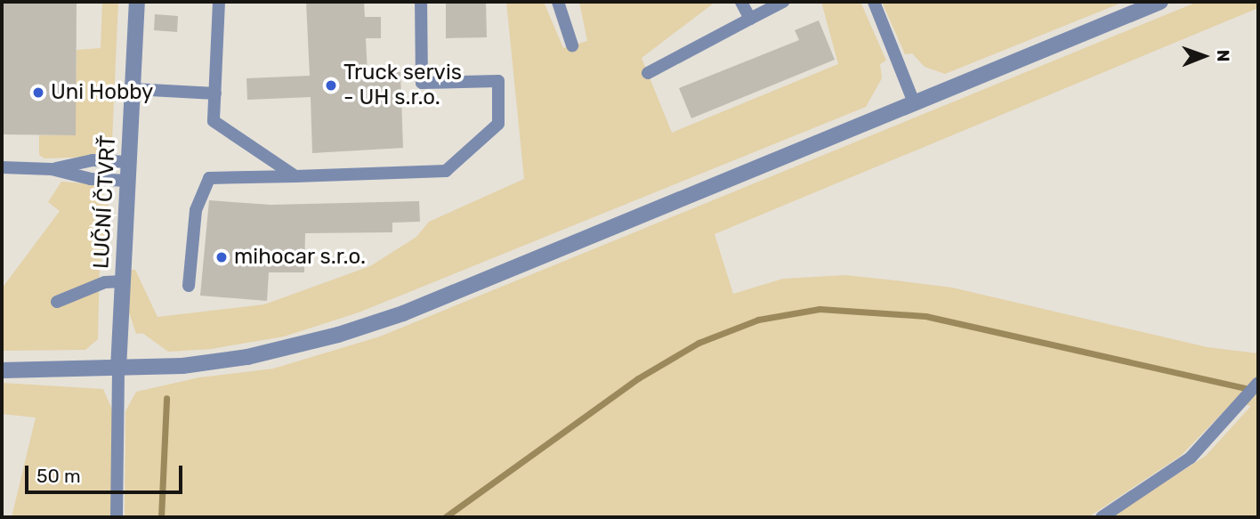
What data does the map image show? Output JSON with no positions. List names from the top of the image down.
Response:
{
  "streets": {
    "street": ["LUČNÍ ČTVRŤ"]
  },
  "places": ["Truck servis - UH s.r.o.", "Uni Hobby", "mihocar s.r.o."],
  "scale_bar": "50 m",
  "north": "right"
}
